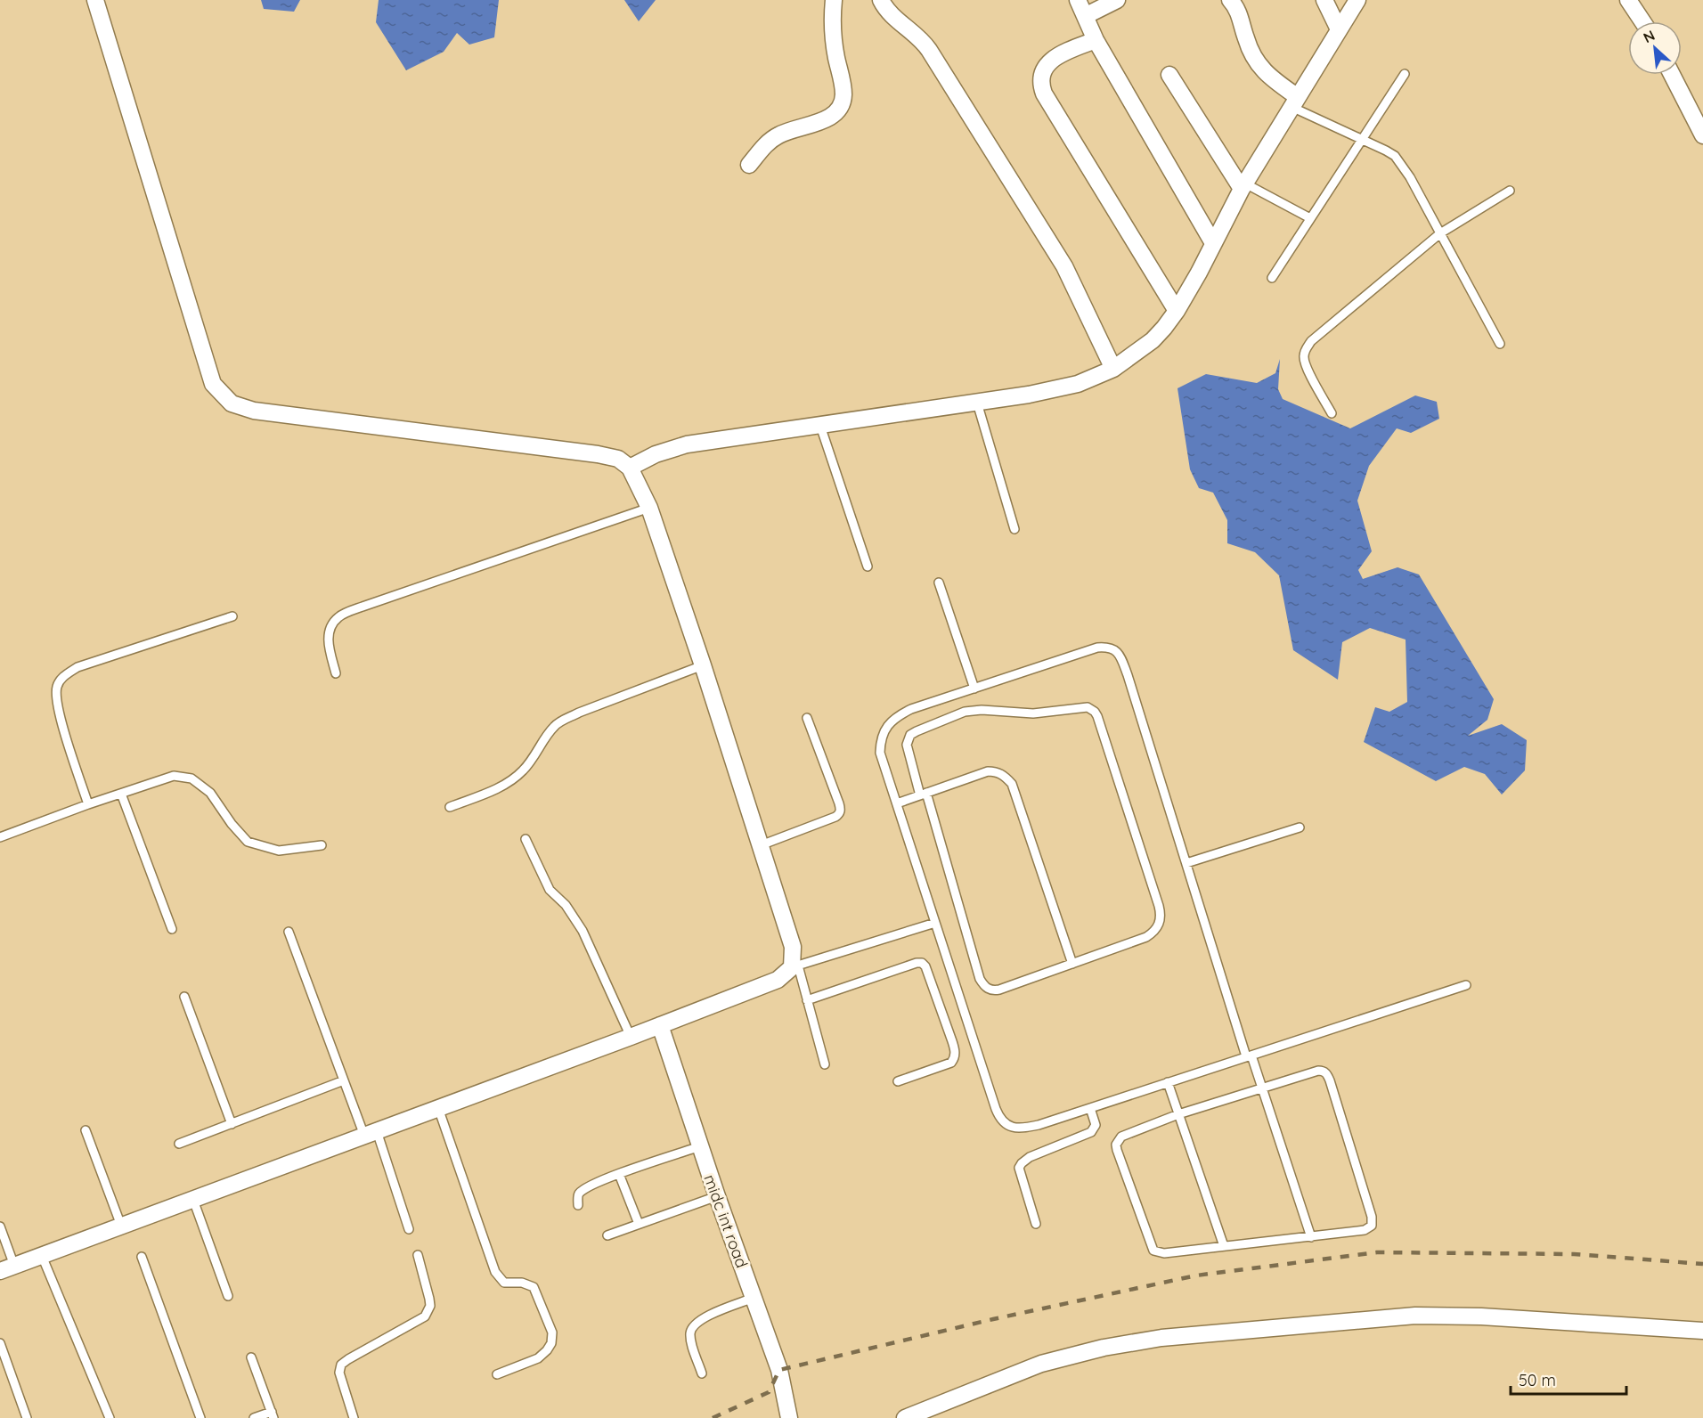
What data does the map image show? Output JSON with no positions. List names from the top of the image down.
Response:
{
  "streets": {
    "street": ["midc int road"]
  },
  "scale_bar": "50 m",
  "north": "top left"
}
